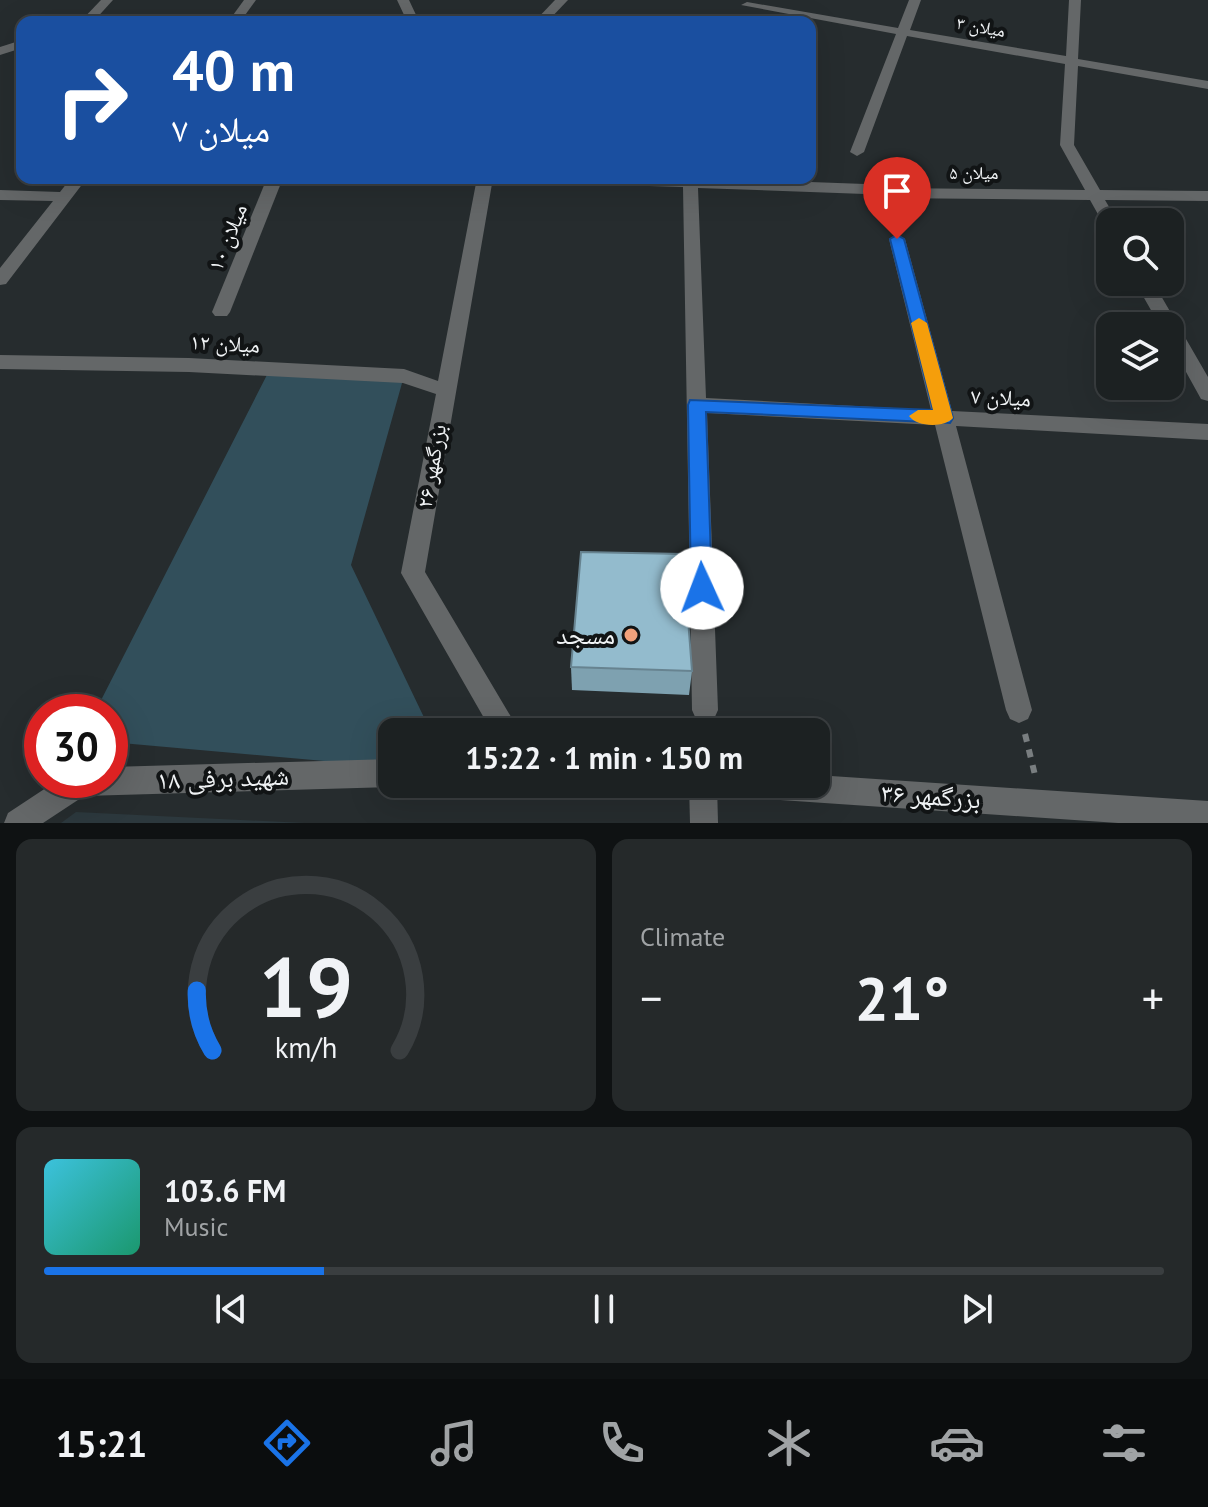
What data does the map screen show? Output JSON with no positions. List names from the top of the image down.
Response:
{
  "streets": {
    "street": [
      "میلان ۳",
      "میلان ۵",
      "میلان ۱۰",
      "میلان ۱۲",
      "میلان ۷",
      "بزرگمهر ۲۶",
      "شهید برفی ۱۸",
      "بزرگمهر ۳۶"
    ]
  },
  "crossings": [
    ["میلان ۱۲", "بزرگمهر ۲۶"]
  ],
  "places": ["مسجد"],
  "page": {
    "turn": ["40 m", "میلان ۷"],
    "limit": "30",
    "trip": "15:22 · 1 min · 150 m",
    "tile": "Climate",
    "heat": ["−", "21°", "+"],
    "song": ["103.6 FM", "Music"],
    "tabs": "15:21",
    "gauge": ["19", "km/h"]
  }
}
